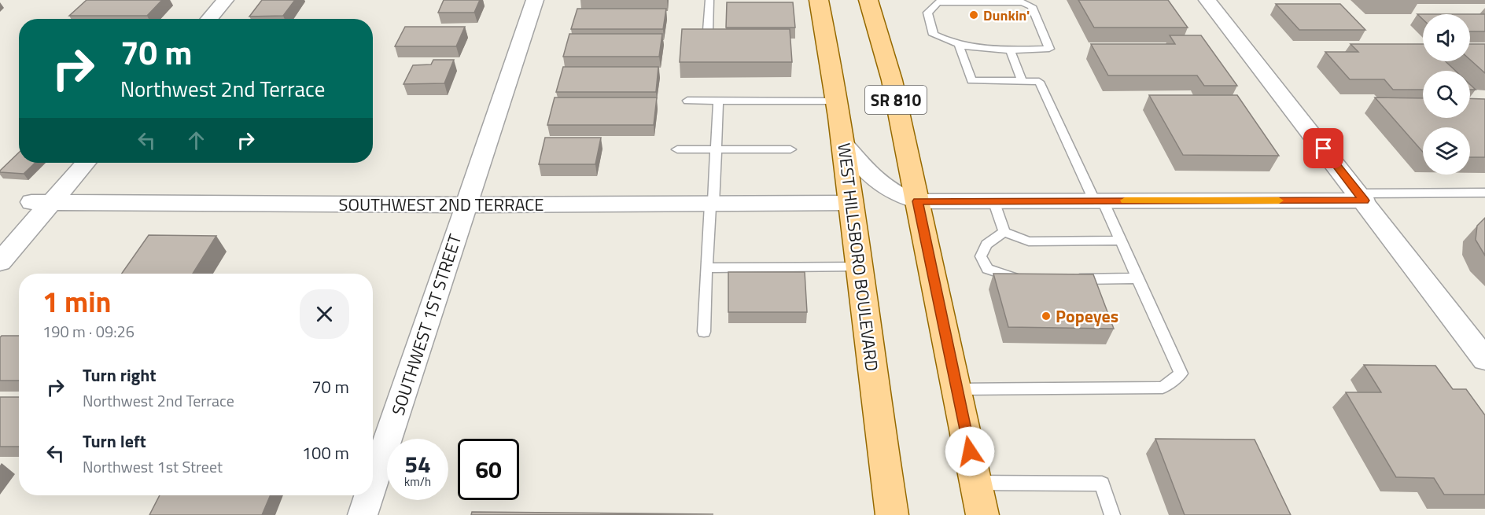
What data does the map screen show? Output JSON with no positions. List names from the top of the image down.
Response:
{
  "streets": {
    "main road": ["SR 810", "WEST HILLSBORO BOULEVARD"],
    "street": ["SOUTHWEST 2ND TERRACE", "SOUTHWEST 1ST STREET"]
  },
  "crossings": [
    ["SOUTHWEST 2ND TERRACE", "WEST HILLSBORO BOULEVARD"],
    ["SOUTHWEST 2ND TERRACE", "SOUTHWEST 1ST STREET"]
  ],
  "places": ["Dunkin'", "Popeyes"],
  "page": {
    "turn": ["70 m", "Northwest 2nd Terrace"],
    "heading": ["1 min", "190 m · 09:26"],
    "list": [
      {
        "name": "Turn right",
        "note": "Northwest 2nd Terrace",
        "value": "70 m"
      },
      {
        "name": "Turn left",
        "note": "Northwest 1st Street",
        "value": "100 m"
      }
    ],
    "speed": "54 km/h",
    "limit": "60"
  }
}
